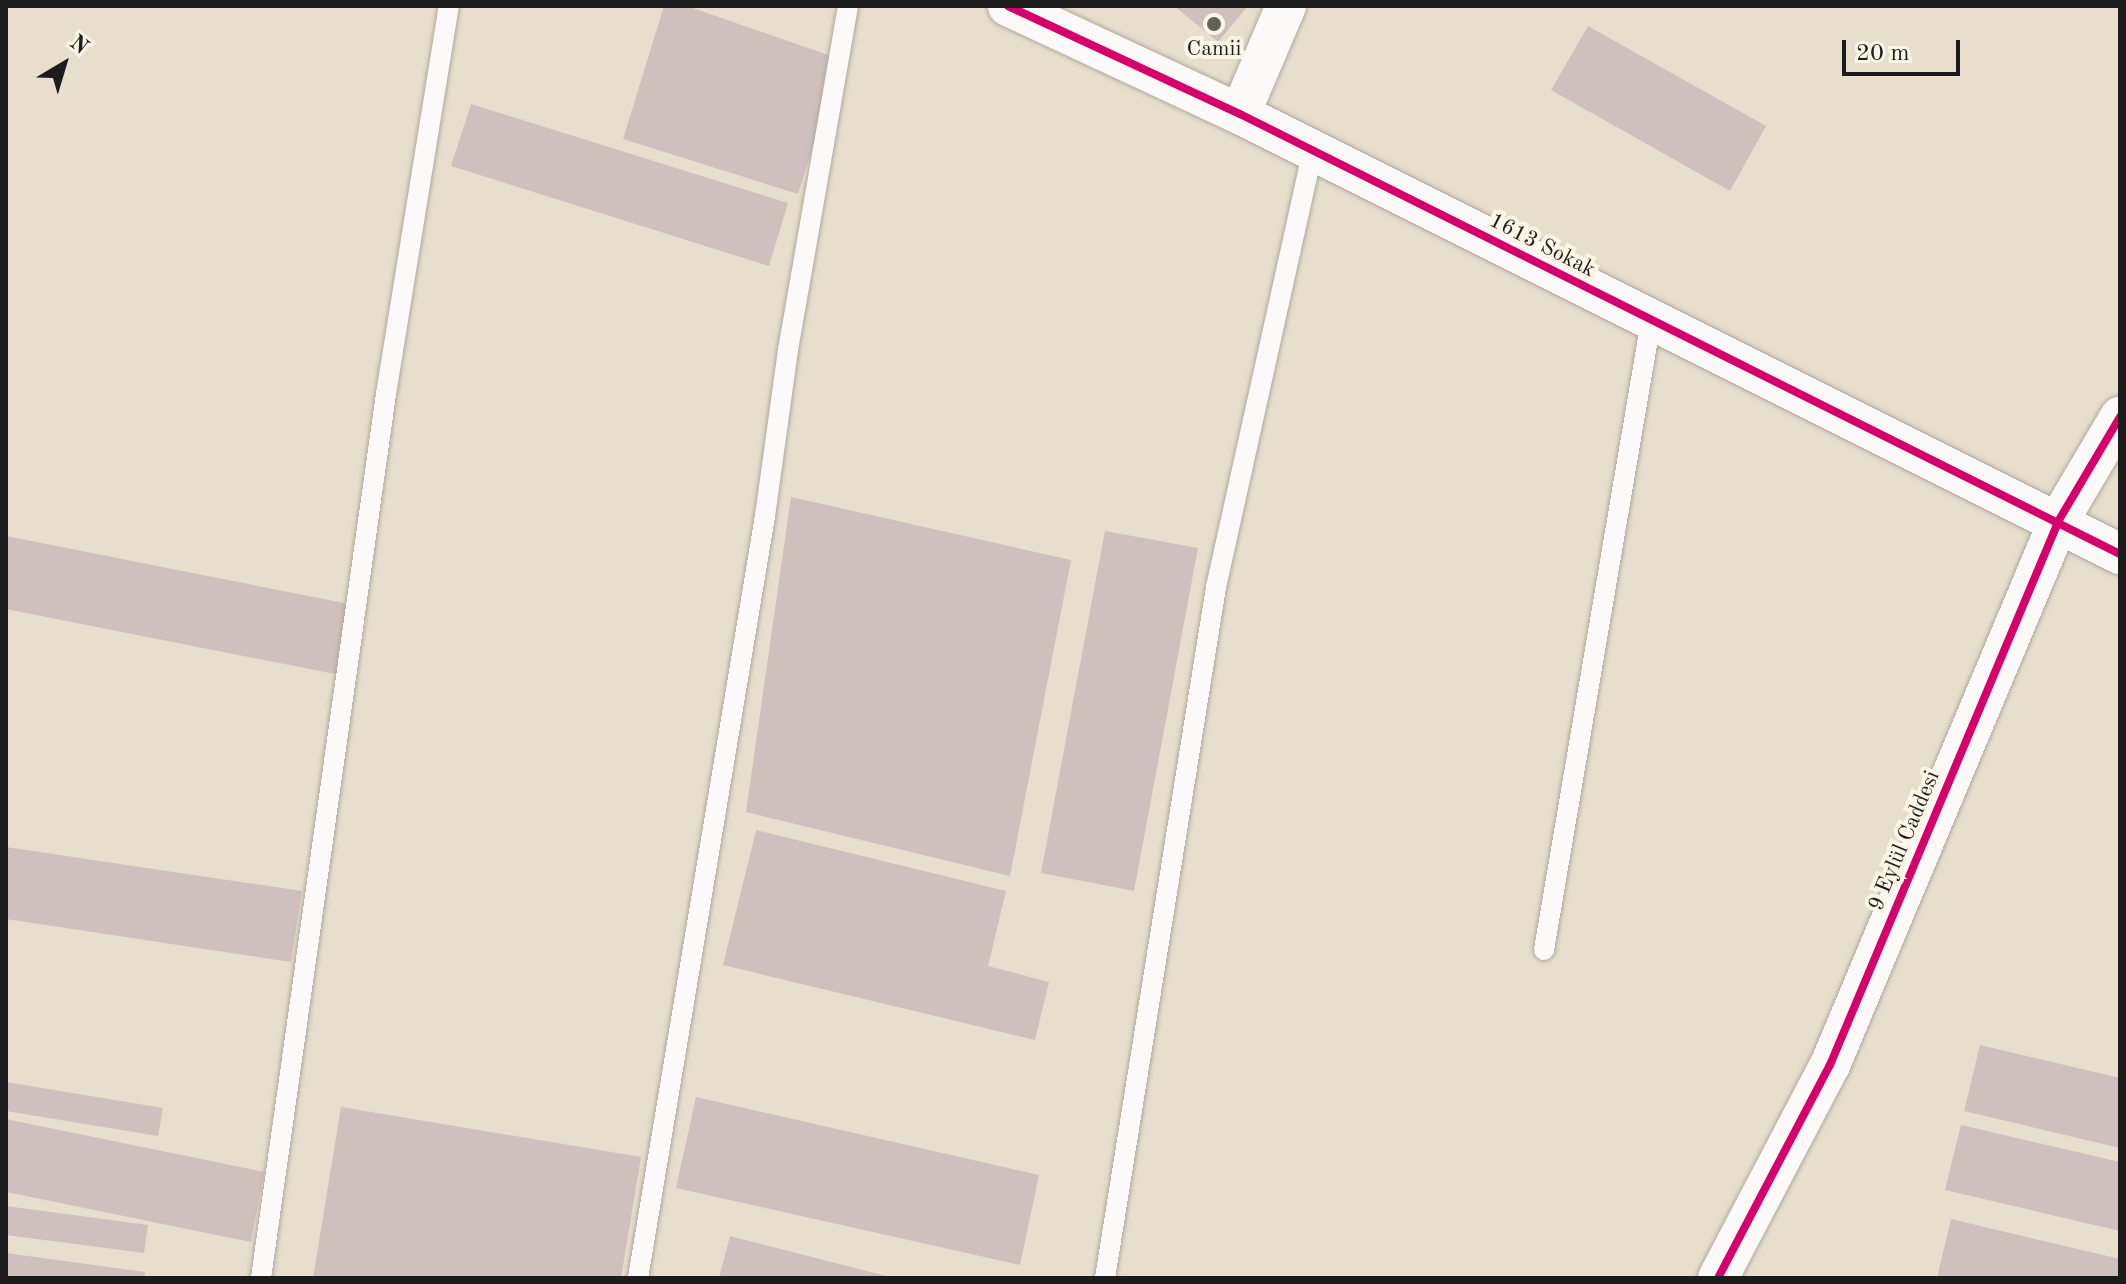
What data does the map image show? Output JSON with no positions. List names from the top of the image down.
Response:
{
  "streets": {
    "street": ["1613 Sokak", "9 Eylül Caddesi"]
  },
  "crossings": [
    ["1613 Sokak", "9 Eylül Caddesi"]
  ],
  "places": ["Camii"],
  "scale_bar": "20 m",
  "north": "top right"
}
